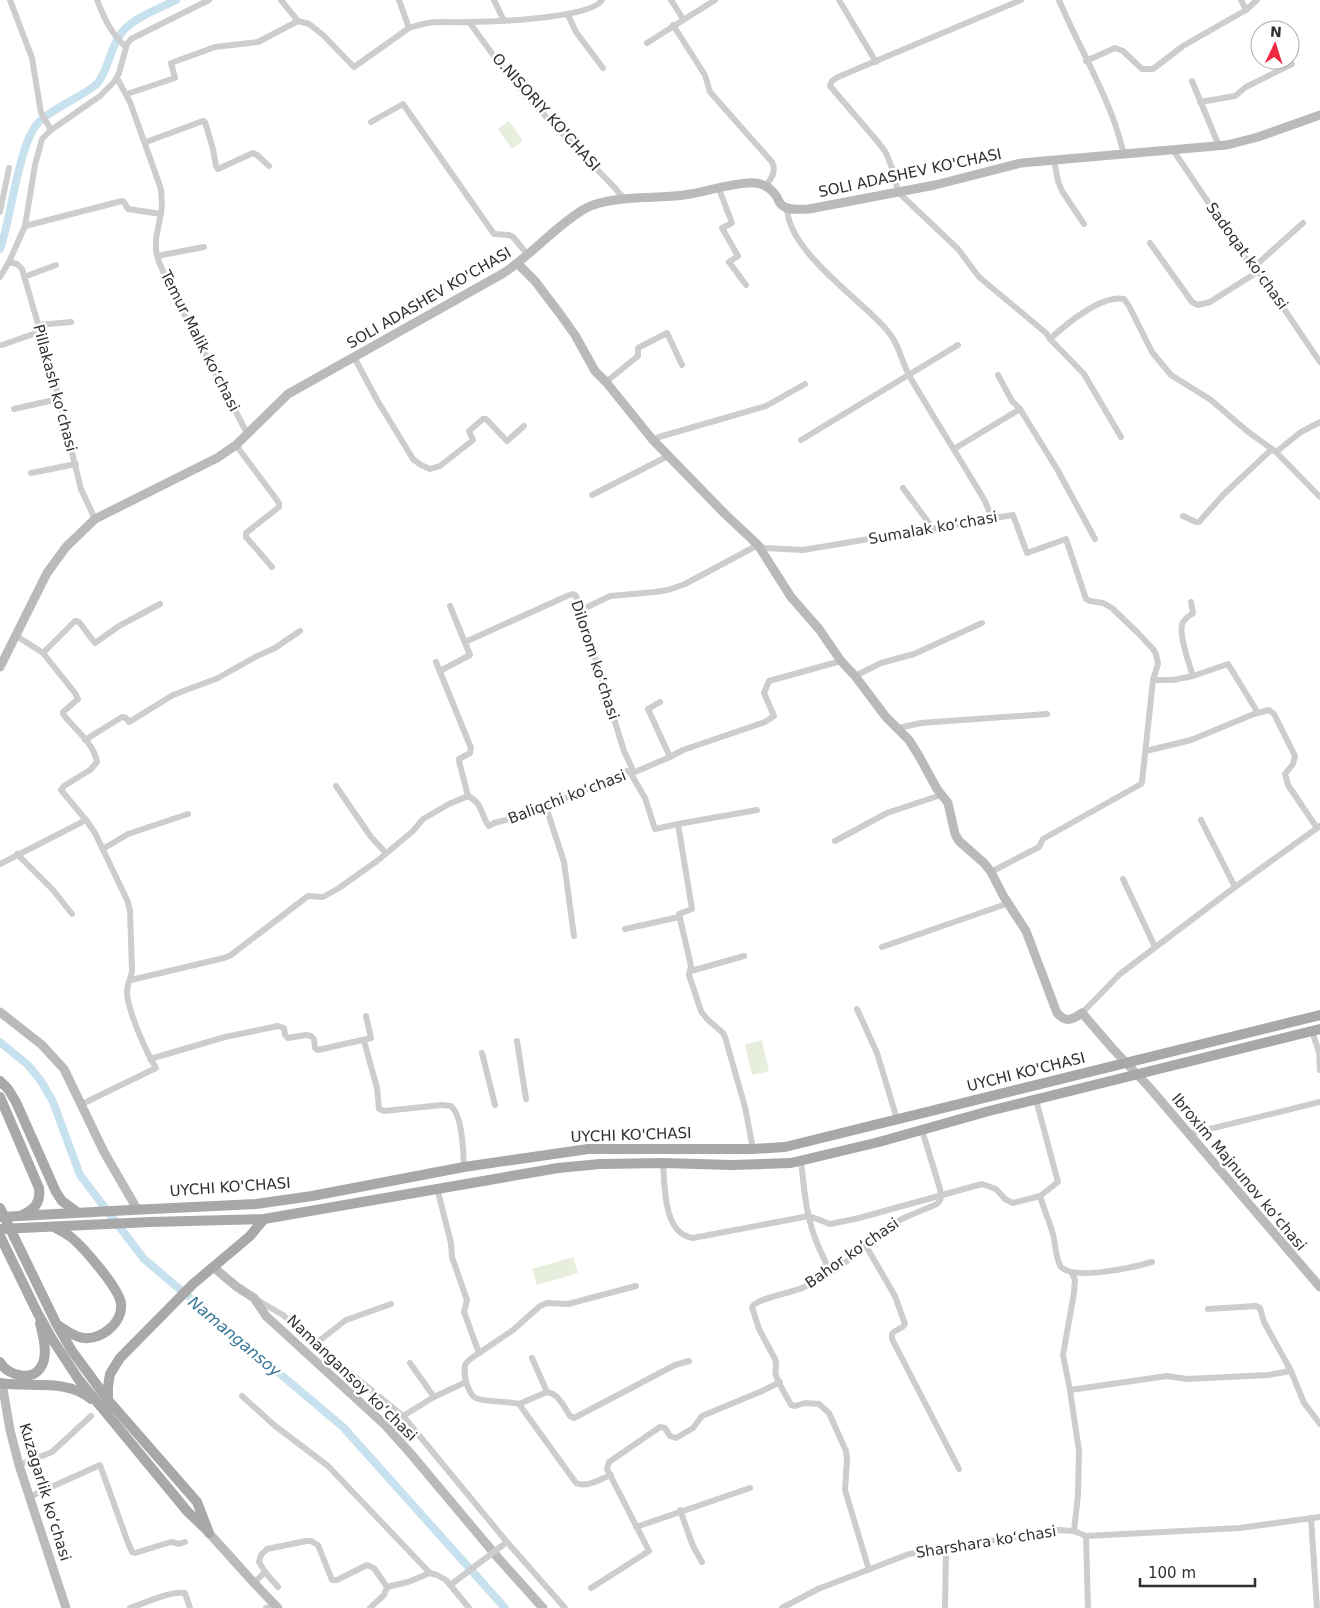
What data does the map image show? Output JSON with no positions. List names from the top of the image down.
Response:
{
  "streets": {
    "main road": ["UYCHI KO'CHASI"],
    "street": [
      "O.NISORIY KO'CHASI",
      "SOLI ADASHEV KO'CHASI",
      "Sadoqat koʻchasi",
      "Temur Malik koʻchasi",
      "Pillakash koʻchasi",
      "Sumalak koʻchasi",
      "Dilorom koʻchasi",
      "Baliqchi koʻchasi",
      "Ibroxim Majnunov koʻchasi",
      "Bahor koʻchasi",
      "Namangansoy koʻchasi",
      "Kuzagarlik koʻchasi",
      "Sharshara koʻchasi"
    ]
  },
  "crossings": [
    ["O.NISORIY KO'CHASI", "SOLI ADASHEV KO'CHASI"],
    ["SOLI ADASHEV KO'CHASI", "Sadoqat koʻchasi"],
    ["SOLI ADASHEV KO'CHASI", "Temur Malik koʻchasi"],
    ["SOLI ADASHEV KO'CHASI", "Pillakash koʻchasi"],
    ["Dilorom koʻchasi", "Baliqchi koʻchasi"],
    ["UYCHI KO'CHASI", "Ibroxim Majnunov koʻchasi"]
  ],
  "water": ["Namangansoy"],
  "scale_bar": "100 m",
  "north": "top"
}
